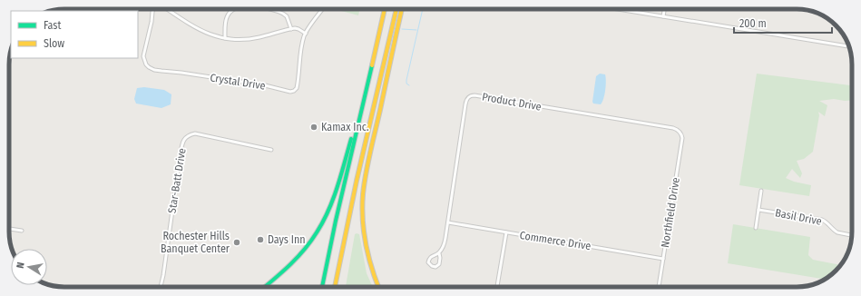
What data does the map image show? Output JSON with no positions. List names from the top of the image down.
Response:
{
  "streets": {
    "street": [
      "Crystal Drive",
      "Product Drive",
      "Star-Batt Drive",
      "Northfield Drive",
      "Basil Drive",
      "Commerce Drive"
    ]
  },
  "crossings": [
    ["Product Drive", "Northfield Drive"],
    ["Product Drive", "Commerce Drive"],
    ["Northfield Drive", "Commerce Drive"]
  ],
  "places": ["Kamax Inc.", "Days Inn", "Rochester Hills Banquet Center"],
  "legend": ["Fast", "Slow"],
  "scale_bar": "200 m",
  "north": "left"
}
